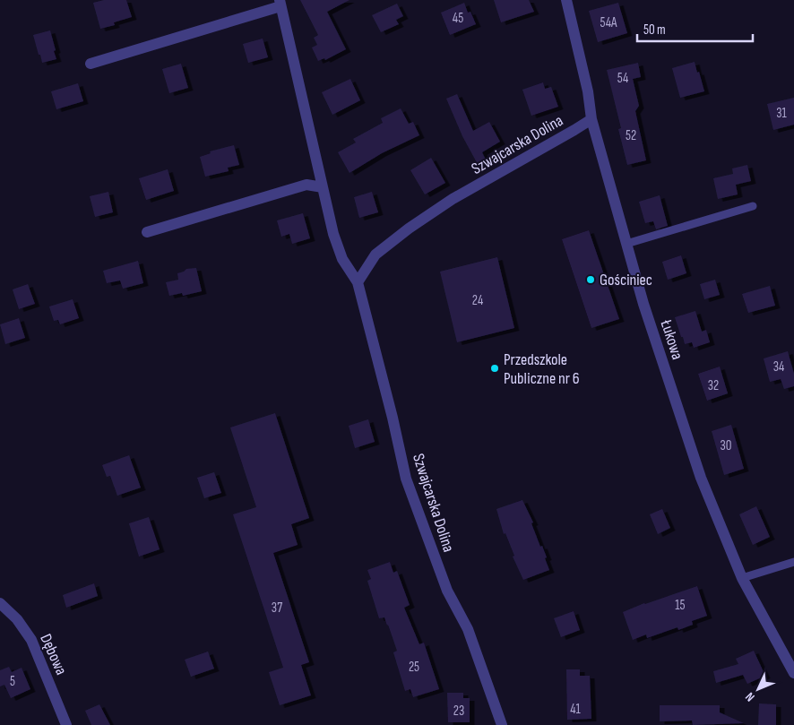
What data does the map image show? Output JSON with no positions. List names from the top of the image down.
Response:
{
  "streets": {
    "street": ["Szwajcarska Dolina", "Łukowa", "Dębowa"]
  },
  "crossings": [
    ["Szwajcarska Dolina", "Łukowa"]
  ],
  "places": ["Gościniec", "Przedszkole Publiczne nr 6"],
  "house_numbers": [
    "45",
    "54A",
    "54",
    "31",
    "52",
    "24",
    "34",
    "32",
    "30",
    "15",
    "37",
    "25",
    "5",
    "41",
    "23"
  ],
  "scale_bar": "50 m",
  "north": "bottom left"
}
